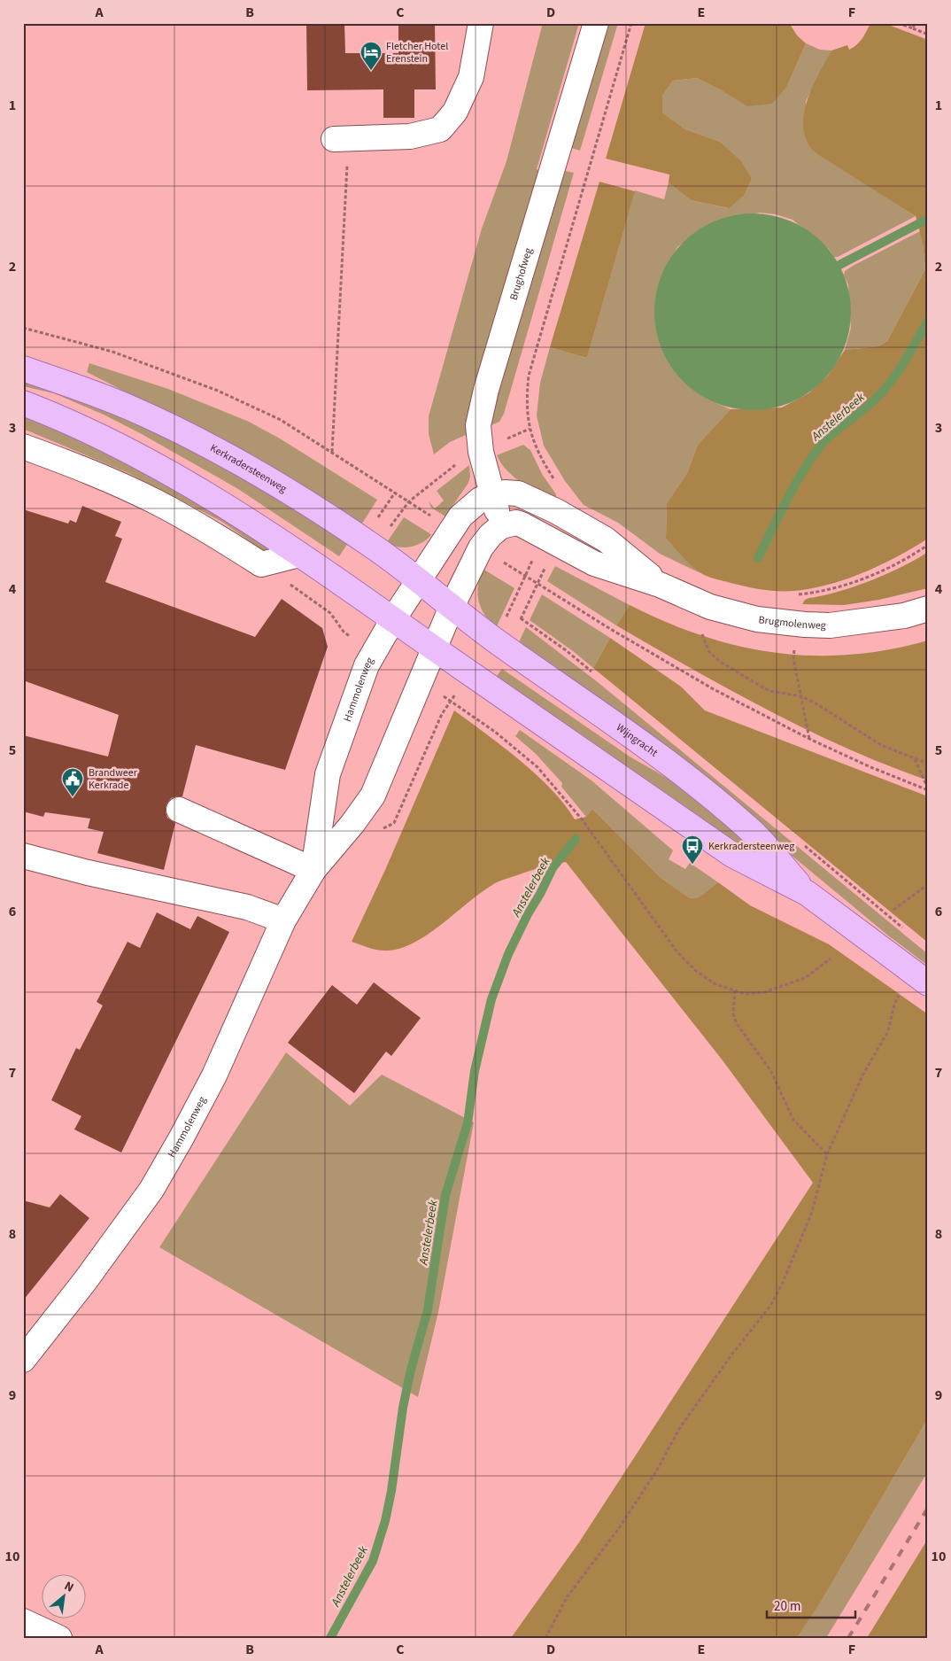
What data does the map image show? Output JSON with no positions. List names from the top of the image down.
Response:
{
  "streets": {
    "main road": ["Kerkradersteenweg", "Wijngracht"],
    "street": ["Brughofweg", "Brugmolenweg", "Hammolenweg"]
  },
  "crossings": [
    ["Brughofweg", "Brugmolenweg"],
    ["Kerkradersteenweg", "Hammolenweg"],
    ["Kerkradersteenweg", "Wijngracht"],
    ["Brugmolenweg", "Hammolenweg"],
    ["Hammolenweg", "Wijngracht"]
  ],
  "water": ["Anstelerbeek"],
  "places": {
    "hotel": ["Fletcher Hotel Erenstein"],
    "public building": ["Brandweer Kerkrade"],
    "bus stop": ["Kerkradersteenweg"]
  },
  "scale_bar": "20 m",
  "north": "top right",
  "grid": {
    "columns": [
      "A",
      "B",
      "C",
      "D",
      "E",
      "F"
    ],
    "rows": [
      "1",
      "2",
      "3",
      "4",
      "5",
      "6",
      "7",
      "8",
      "9",
      "10"
    ]
  }
}
